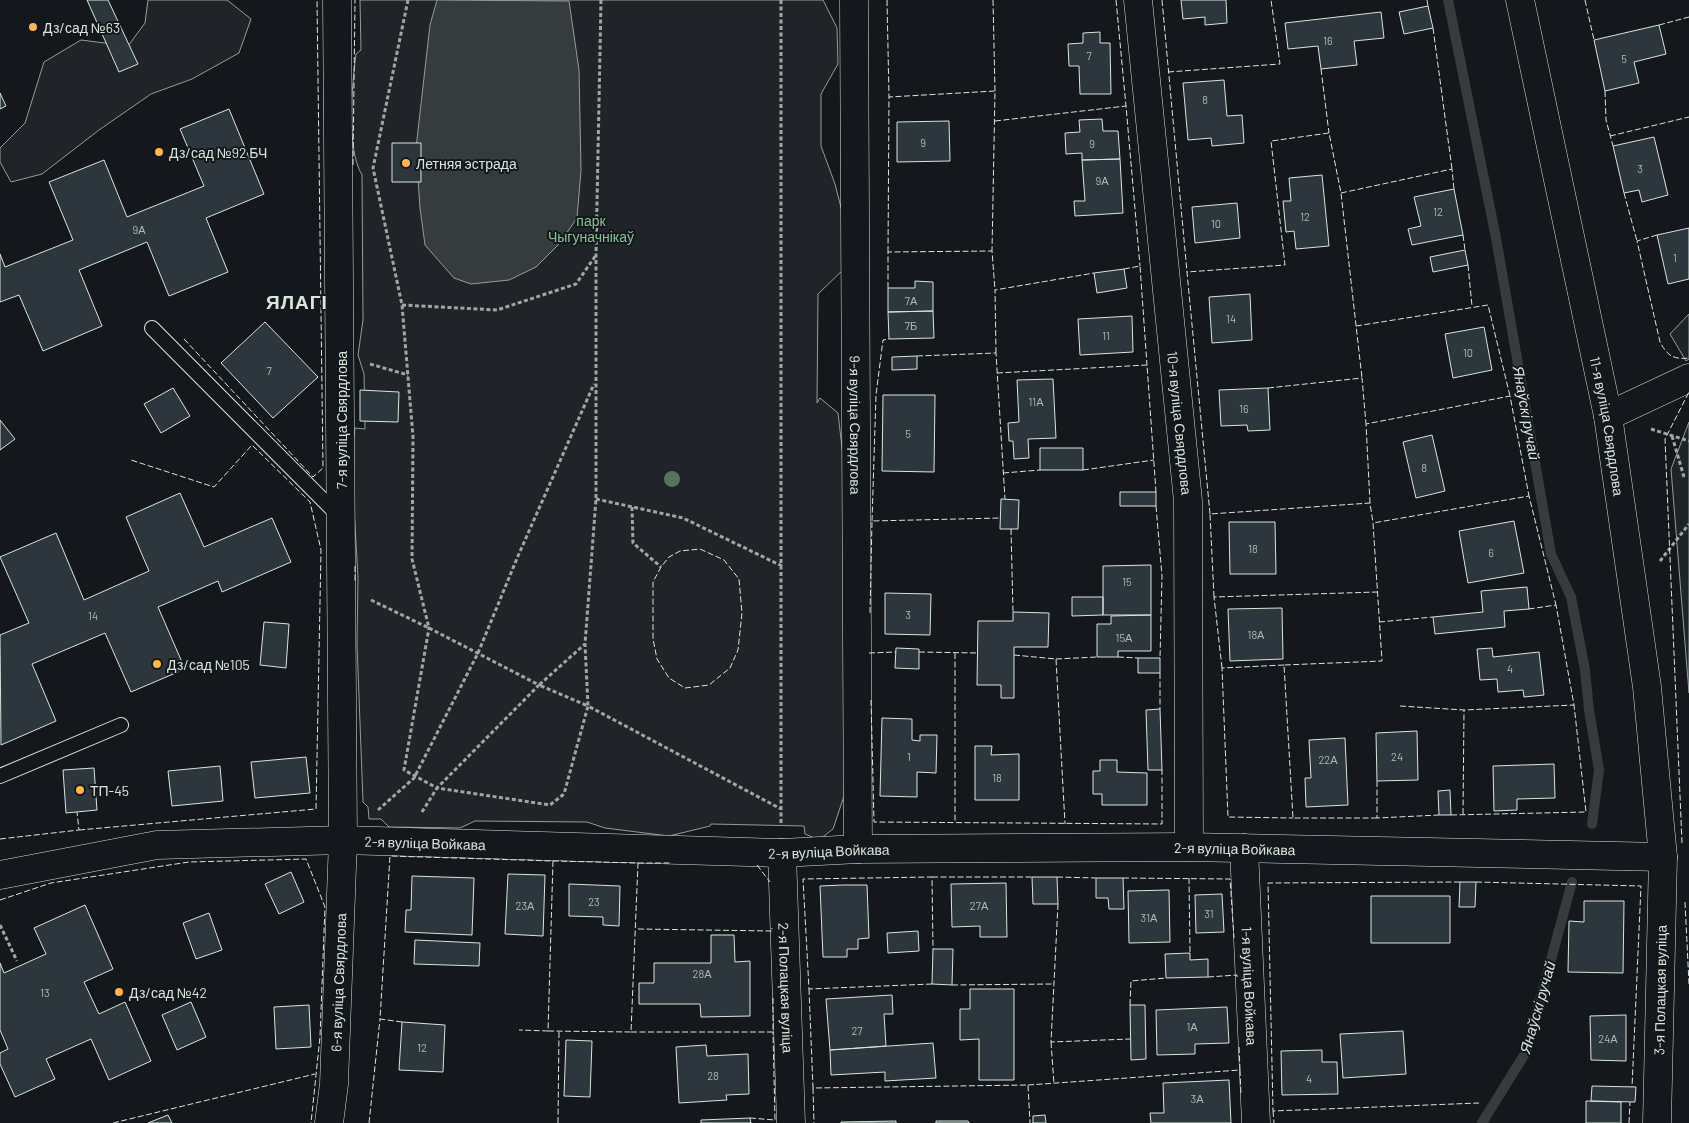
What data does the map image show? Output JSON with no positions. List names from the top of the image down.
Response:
{
  "streets": {
    "street": [
      "7-я вуліца Свярдлова",
      "10-я вуліца Свярдлова",
      "9-я вуліца Свярдлова",
      "11-я вуліца Свярдлова",
      "2-я вуліца Войкава",
      "6-я вуліца Свярдлова",
      "1-я вуліца Войкава",
      "2-я Полацкая вуліца",
      "3-я Полацкая вуліца"
    ]
  },
  "crossings": [
    ["7-я вуліца Свярдлова", "2-я вуліца Войкава"],
    ["7-я вуліца Свярдлова", "6-я вуліца Свярдлова"],
    ["10-я вуліца Свярдлова", "2-я вуліца Войкава"],
    ["9-я вуліца Свярдлова", "2-я вуліца Войкава"],
    ["11-я вуліца Свярдлова", "2-я вуліца Войкава"],
    ["11-я вуліца Свярдлова", "3-я Полацкая вуліца"],
    ["2-я вуліца Войкава", "6-я вуліца Свярдлова"],
    ["2-я вуліца Войкава", "1-я вуліца Войкава"],
    ["2-я вуліца Войкава", "2-я Полацкая вуліца"],
    ["2-я вуліца Войкава", "3-я Полацкая вуліца"]
  ],
  "districts": ["ЯЛАГІ"],
  "water": ["Янаўскі ручай"],
  "parks": ["парк Чыгуначнікаў"],
  "places": [
    "Дз/сад №63",
    "Дз/сад №92 БЧ",
    "Летняя эстрада",
    "Дз/сад №105",
    "ТП-45",
    "Дз/сад №42"
  ],
  "house_numbers": [
    "16",
    "7",
    "5",
    "8",
    "9",
    "9",
    "3",
    "9А",
    "12",
    "12",
    "10",
    "9А",
    "1",
    "7А",
    "14",
    "7Б",
    "11",
    "10",
    "7",
    "11А",
    "16",
    "5",
    "8",
    "18",
    "6",
    "15",
    "3",
    "14",
    "18А",
    "15А",
    "4",
    "1",
    "24",
    "22А",
    "18",
    "23",
    "23А",
    "27А",
    "31",
    "31А",
    "28А",
    "13",
    "1А",
    "27",
    "24А",
    "12",
    "28",
    "4",
    "3А"
  ]
}
